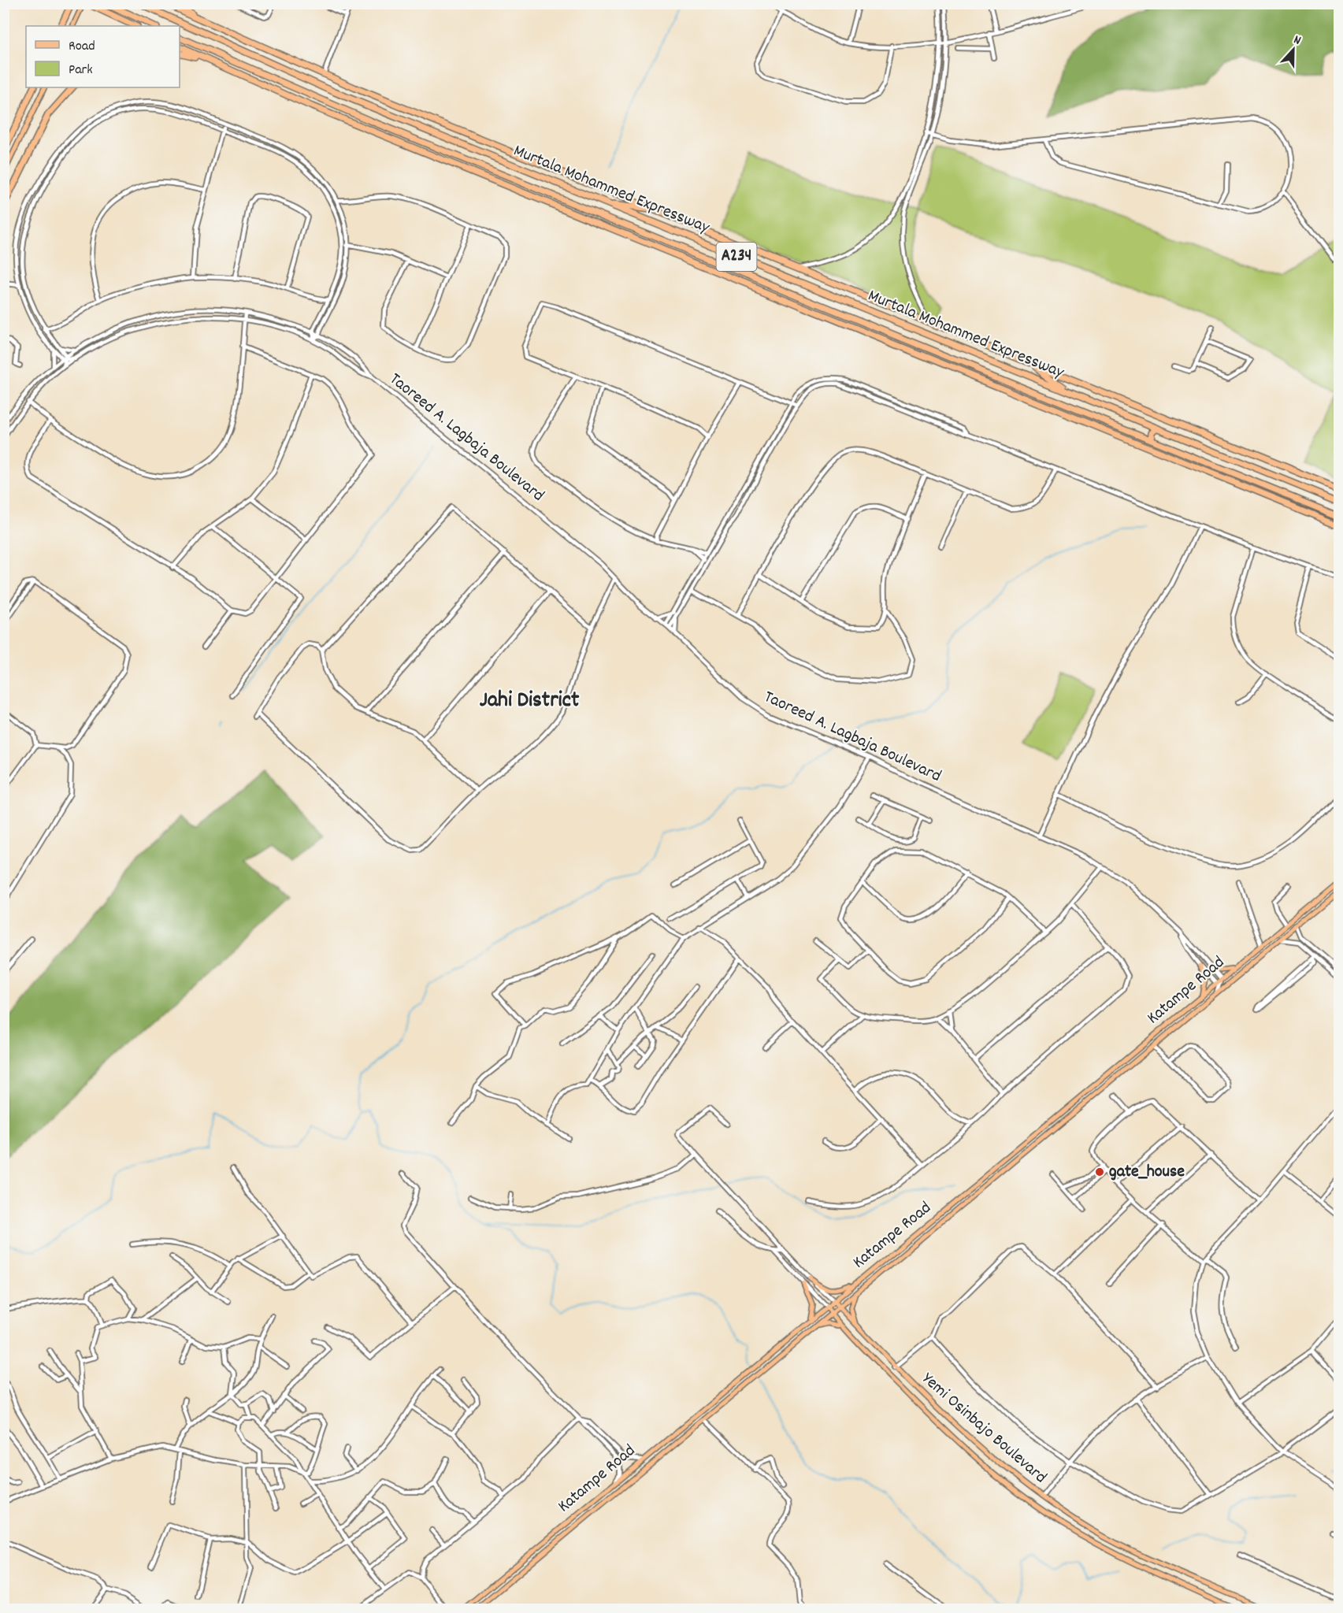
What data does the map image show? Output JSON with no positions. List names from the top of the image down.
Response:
{
  "streets": {
    "highway": ["Murtala Mohammed Expressway", "A234"],
    "main road": ["Katampe Road", "Yemi Osinbajo Boulevard"],
    "street": ["Taoreed A. Lagbaja Boulevard"]
  },
  "crossings": [
    ["Taoreed A. Lagbaja Boulevard", "Katampe Road"],
    ["Katampe Road", "Yemi Osinbajo Boulevard"]
  ],
  "districts": ["Jahi District"],
  "places": ["gate_house"],
  "legend": ["Road", "Park"],
  "north": "top"
}
